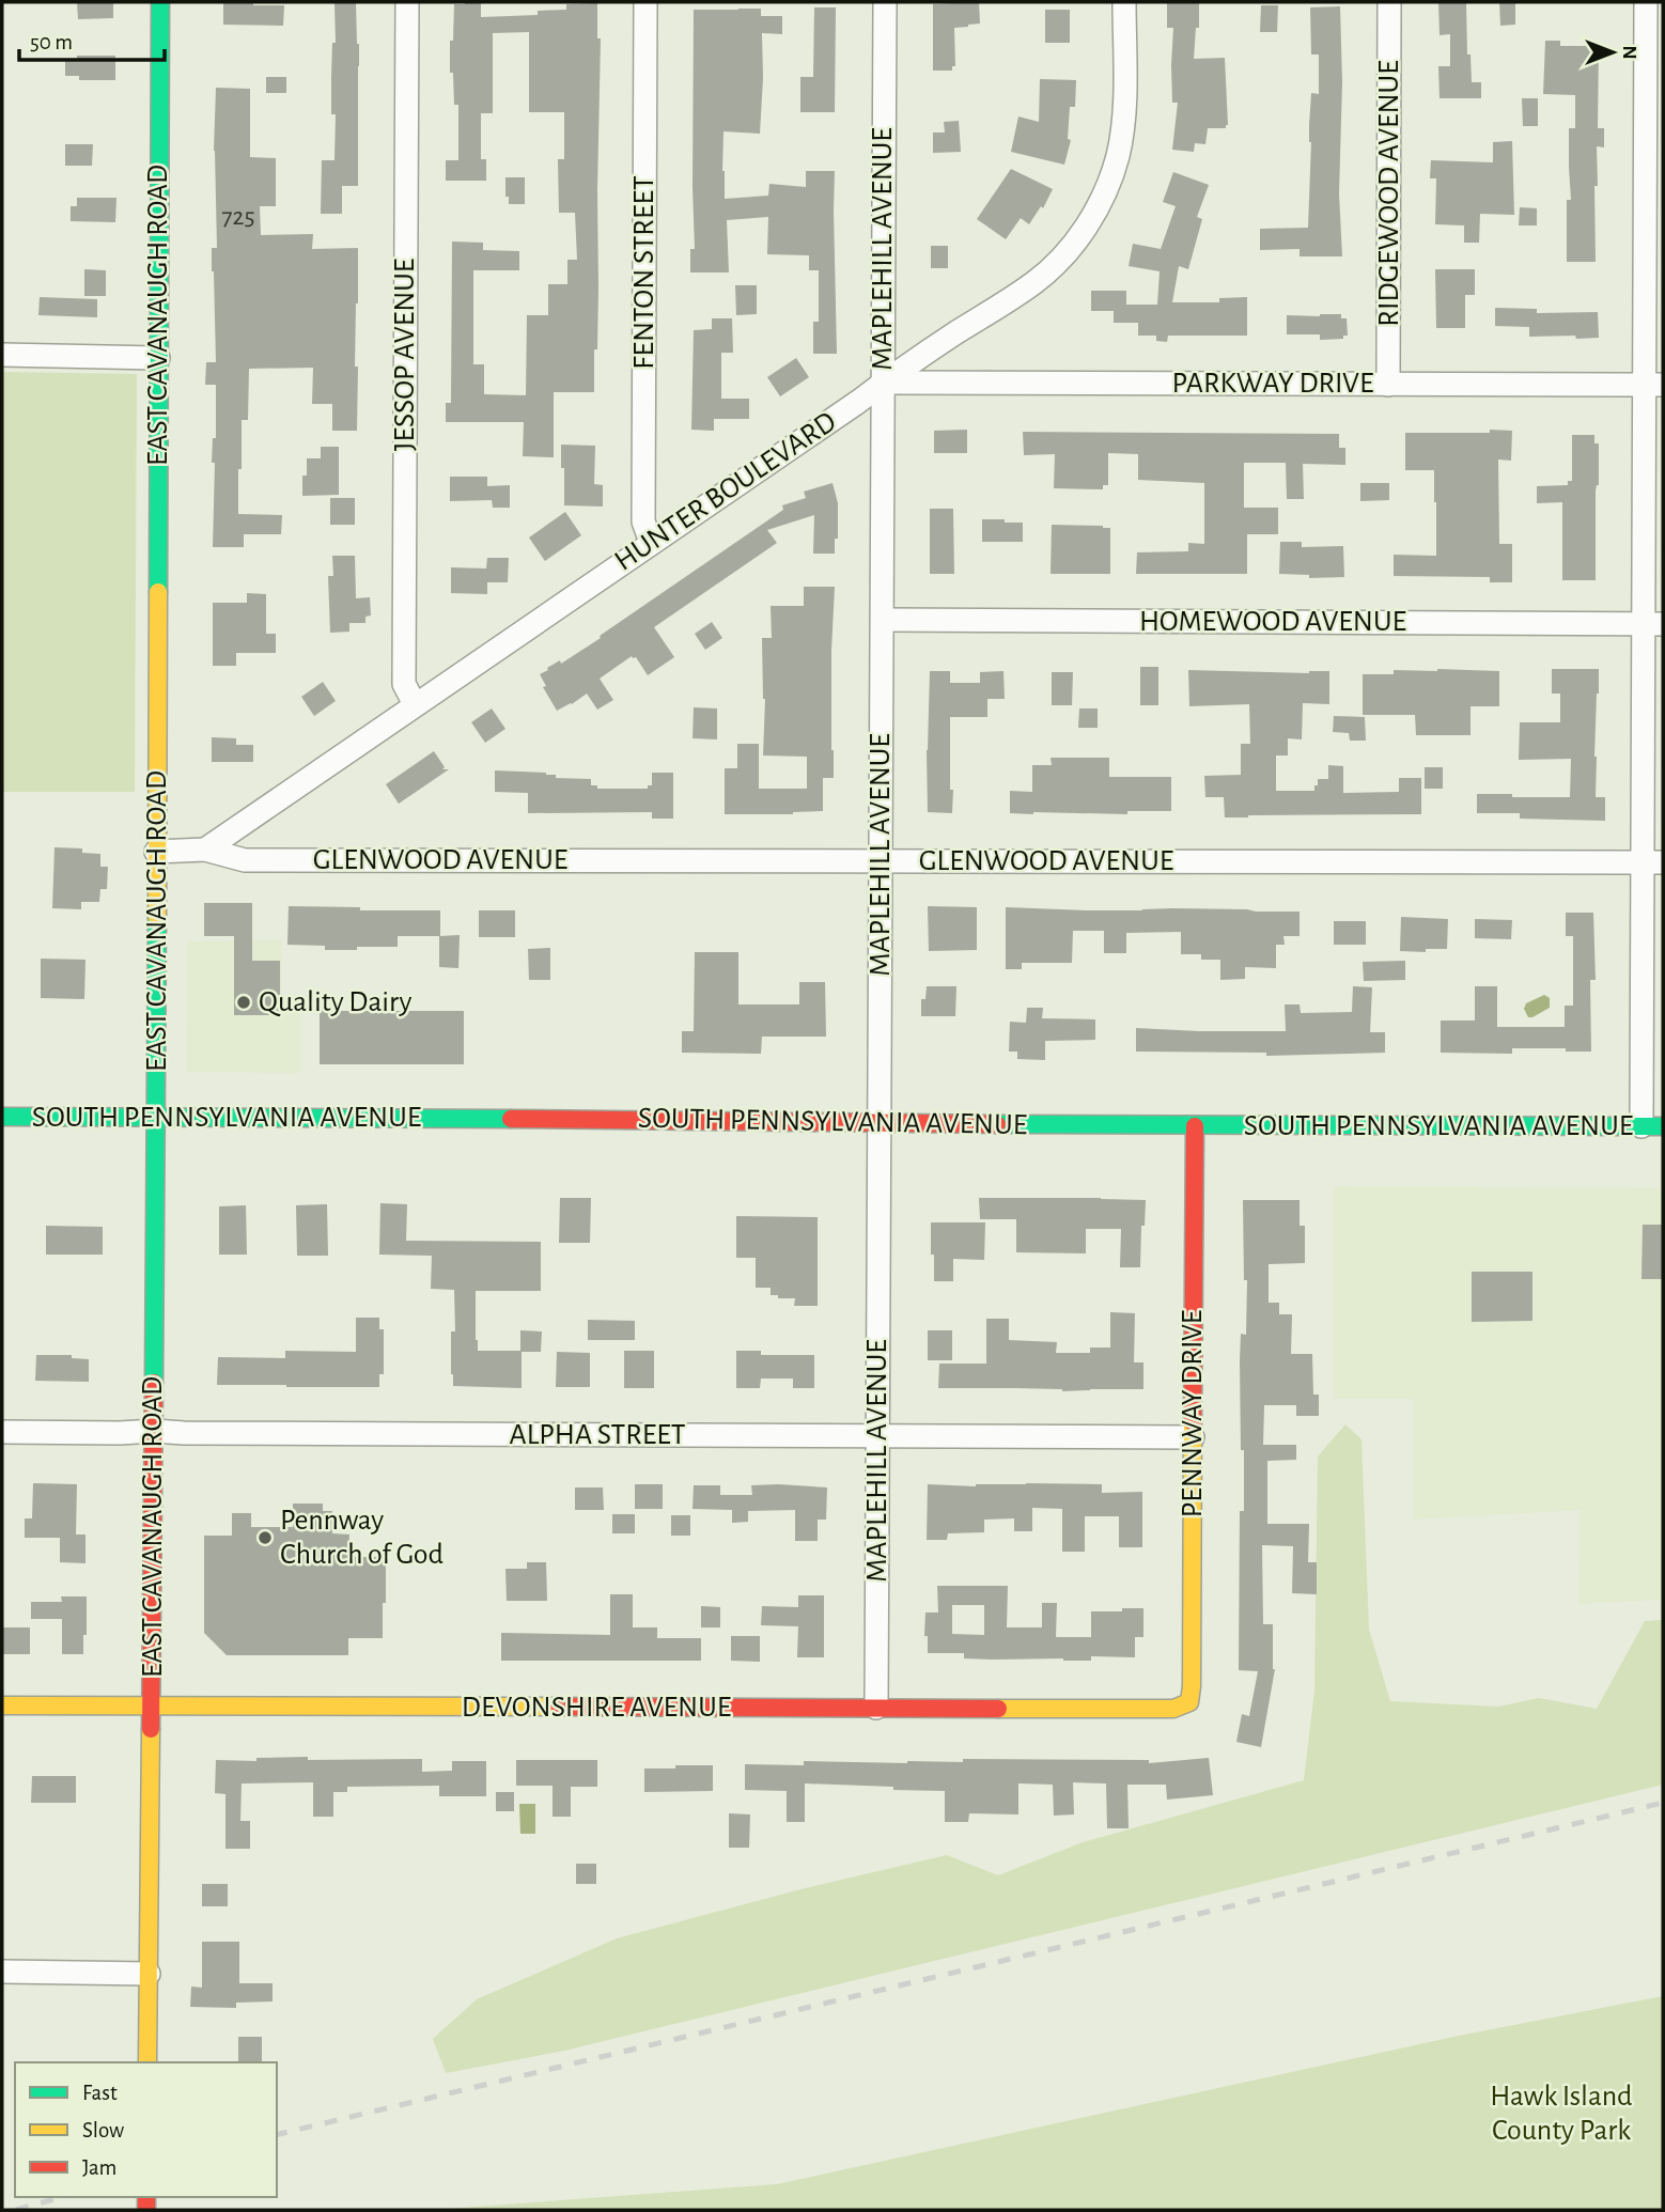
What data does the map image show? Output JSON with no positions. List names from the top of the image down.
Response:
{
  "streets": {
    "street": [
      "RIDGEWOOD AVENUE",
      "MAPLEHILL AVENUE",
      "FENTON STREET",
      "EAST CAVANAUGH ROAD",
      "JESSOP AVENUE",
      "PARKWAY DRIVE",
      "HUNTER BOULEVARD",
      "HOMEWOOD AVENUE",
      "GLENWOOD AVENUE",
      "SOUTH PENNSYLVANIA AVENUE",
      "PENNWAY DRIVE",
      "ALPHA STREET",
      "DEVONSHIRE AVENUE"
    ]
  },
  "crossings": [
    ["RIDGEWOOD AVENUE", "PARKWAY DRIVE"],
    ["MAPLEHILL AVENUE", "PARKWAY DRIVE"],
    ["MAPLEHILL AVENUE", "HUNTER BOULEVARD"],
    ["MAPLEHILL AVENUE", "HOMEWOOD AVENUE"],
    ["MAPLEHILL AVENUE", "GLENWOOD AVENUE"],
    ["MAPLEHILL AVENUE", "SOUTH PENNSYLVANIA AVENUE"],
    ["MAPLEHILL AVENUE", "ALPHA STREET"],
    ["MAPLEHILL AVENUE", "DEVONSHIRE AVENUE"],
    ["FENTON STREET", "HUNTER BOULEVARD"],
    ["EAST CAVANAUGH ROAD", "SOUTH PENNSYLVANIA AVENUE"],
    ["EAST CAVANAUGH ROAD", "ALPHA STREET"],
    ["EAST CAVANAUGH ROAD", "DEVONSHIRE AVENUE"],
    ["JESSOP AVENUE", "HUNTER BOULEVARD"],
    ["PARKWAY DRIVE", "HUNTER BOULEVARD"],
    ["HUNTER BOULEVARD", "GLENWOOD AVENUE"],
    ["SOUTH PENNSYLVANIA AVENUE", "PENNWAY DRIVE"],
    ["PENNWAY DRIVE", "ALPHA STREET"],
    ["PENNWAY DRIVE", "DEVONSHIRE AVENUE"]
  ],
  "parks": ["Hawk Island County Park"],
  "places": ["Quality Dairy", "Pennway Church of God"],
  "house_numbers": ["725"],
  "legend": ["Fast", "Slow", "Jam"],
  "scale_bar": "50 m",
  "north": "right"
}
